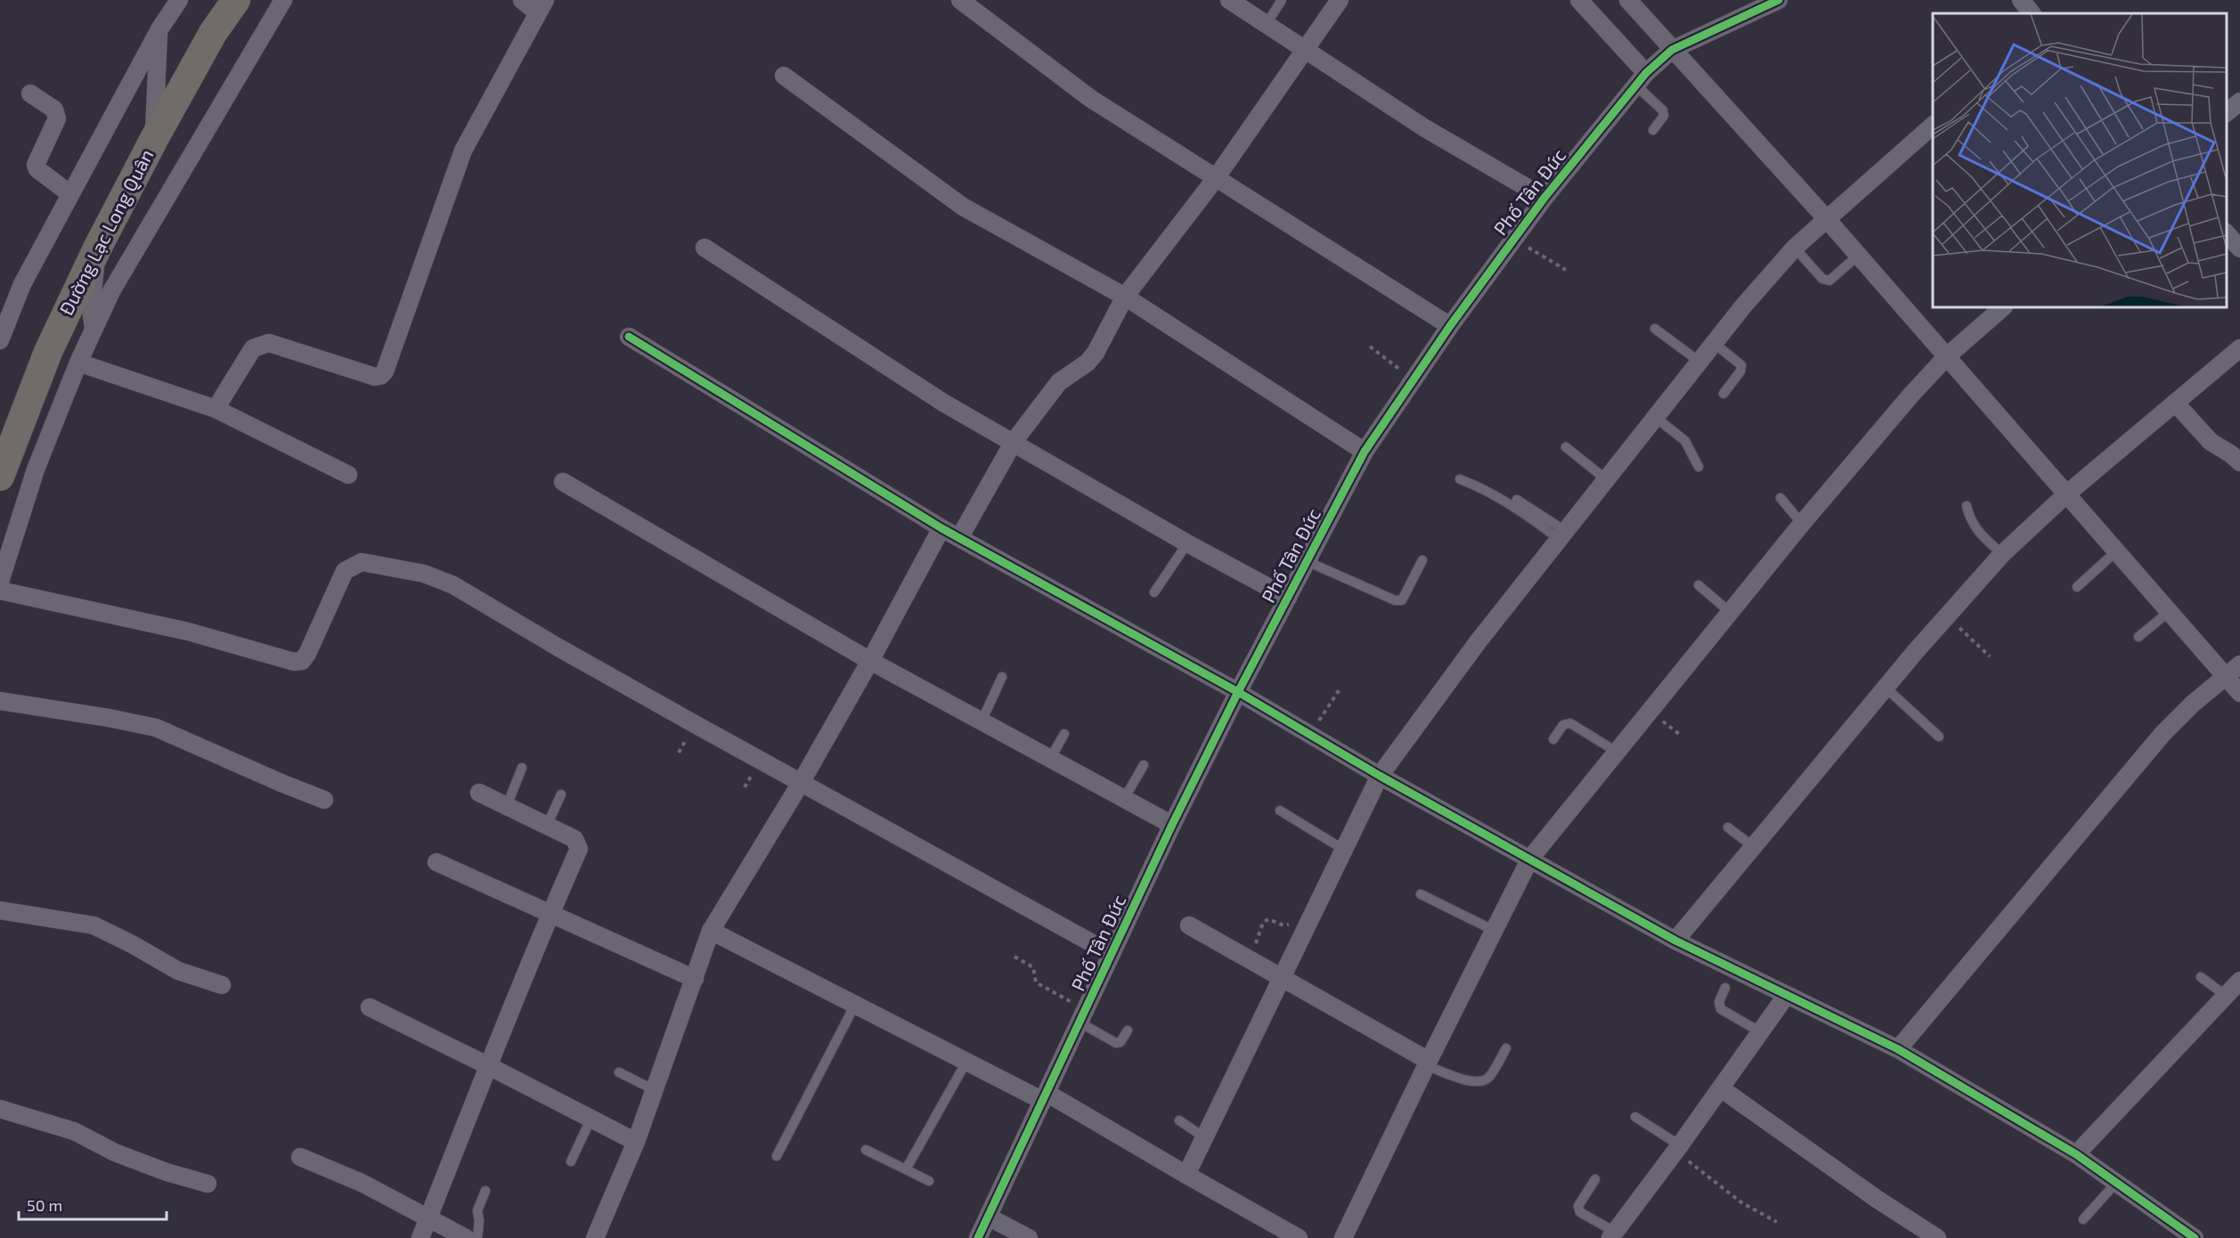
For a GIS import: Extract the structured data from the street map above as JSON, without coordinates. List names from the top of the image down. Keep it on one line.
{"streets":{"main road":["Đường Lạc Long Quân"],"street":["Phố Tân Đức"]},"scale_bar":"50 m"}
